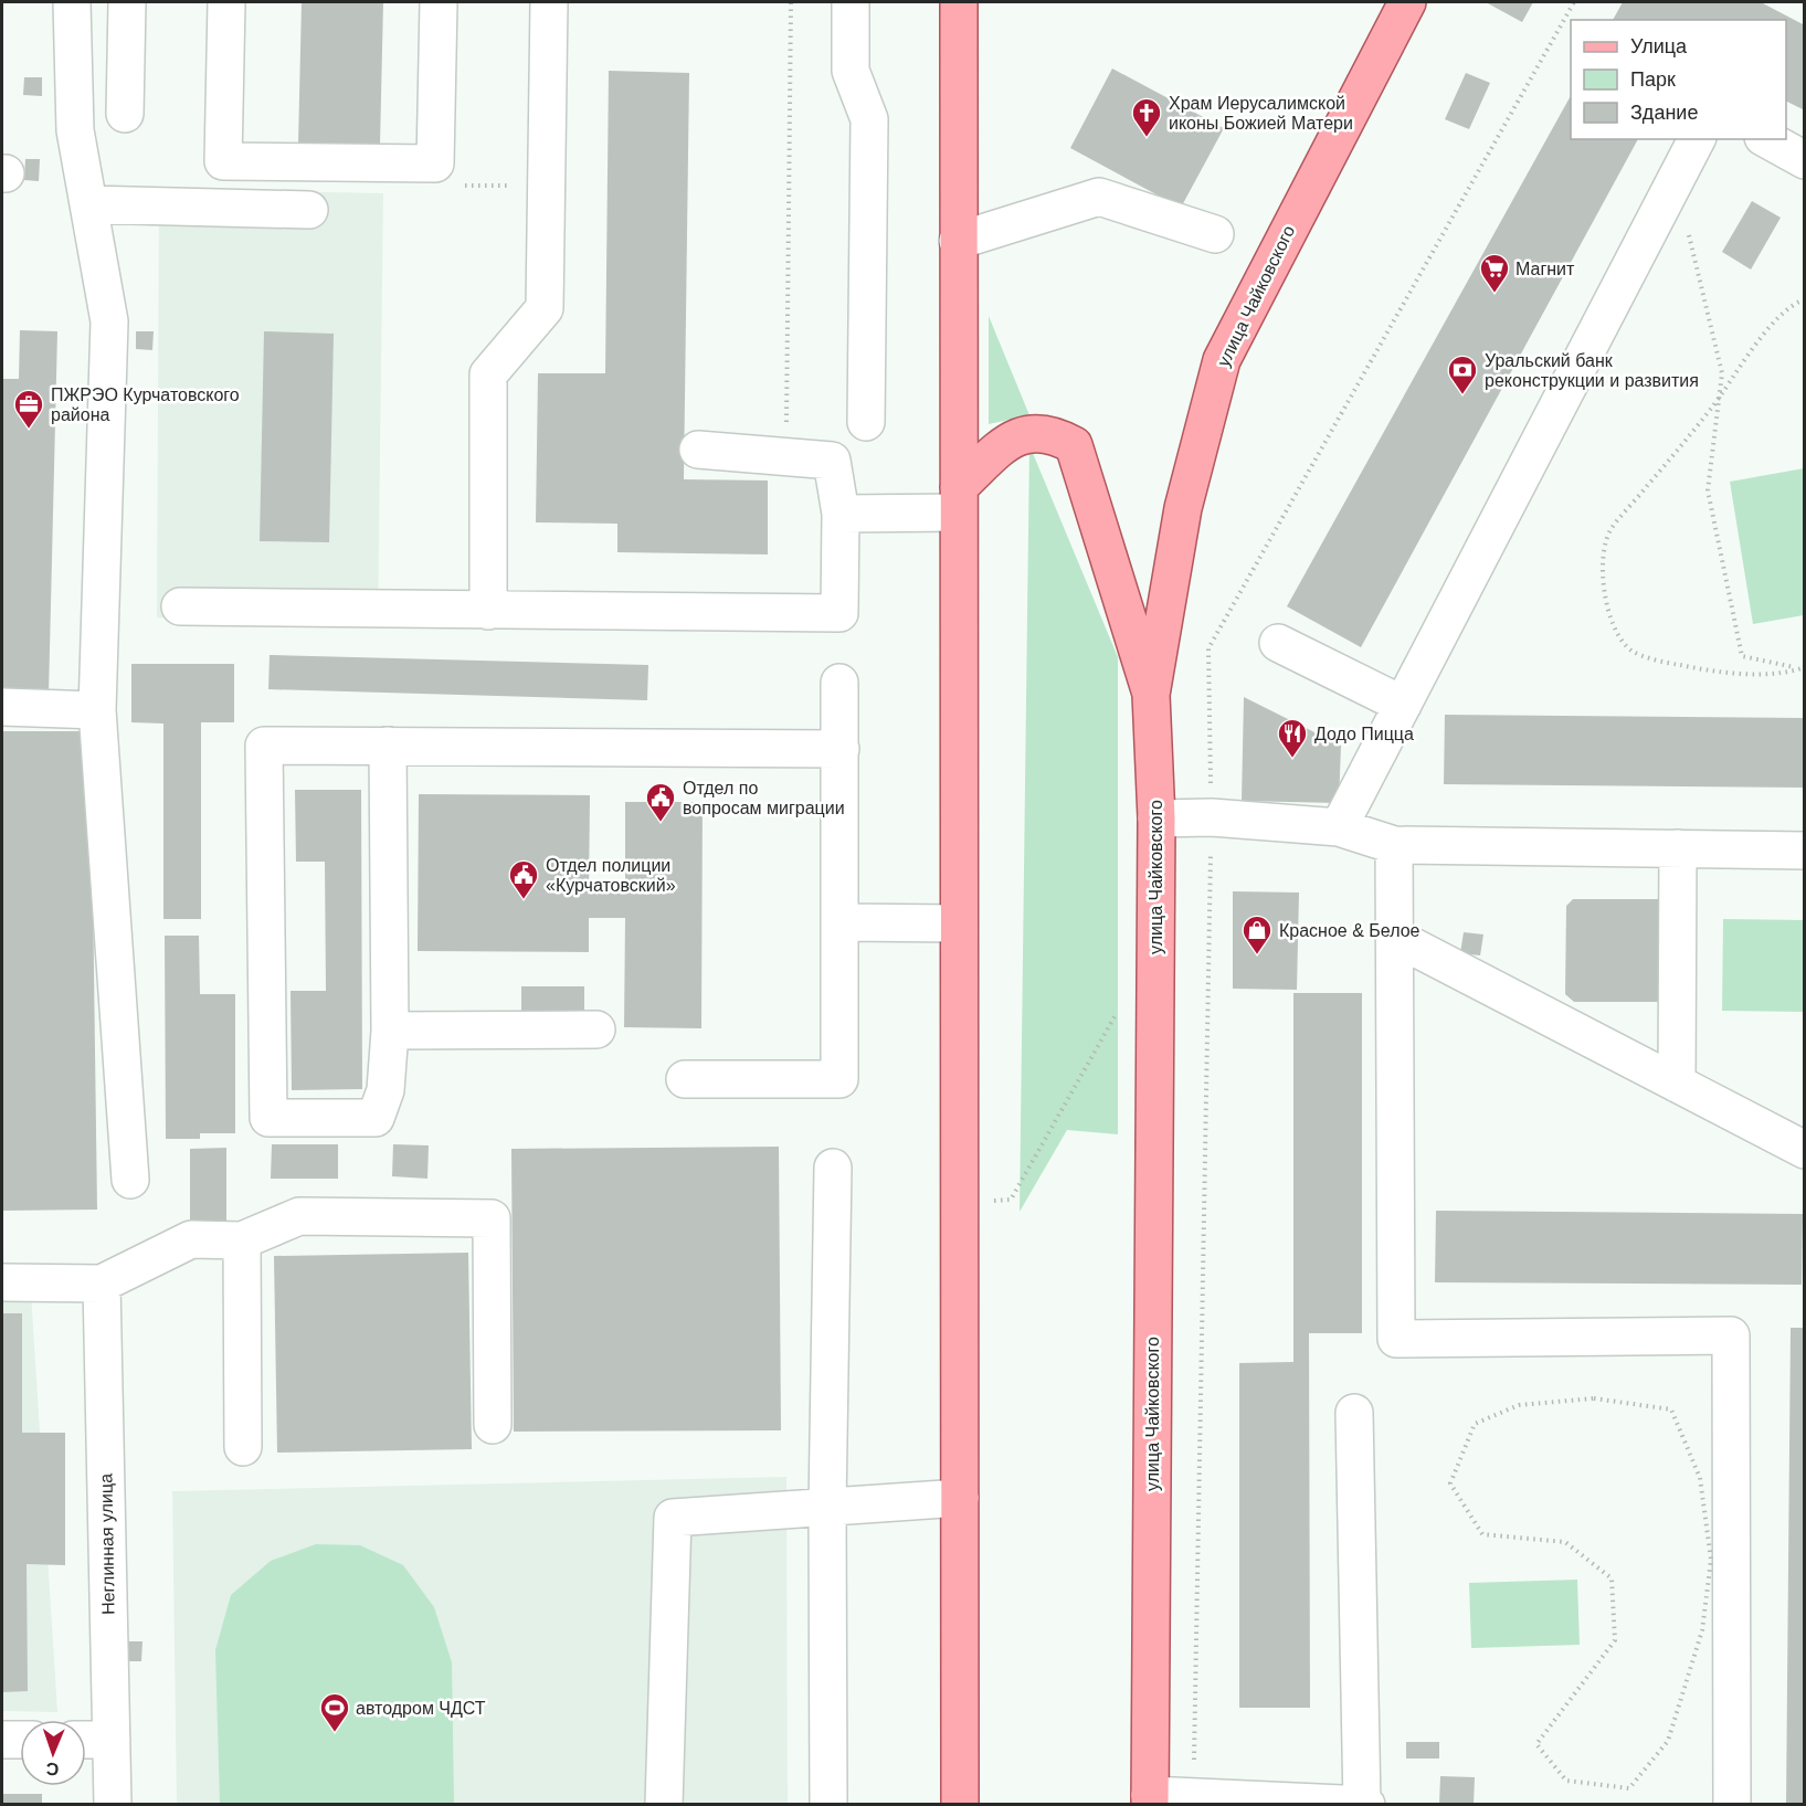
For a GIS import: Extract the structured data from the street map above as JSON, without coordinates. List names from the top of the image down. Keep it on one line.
{"streets":{"main road":["улица Чайковского"],"street":["Неглинная улица"]},"places":{"church":["Храм Иерусалимской иконы Божией Матери"],"supermarket":["Магнит"],"bank":["Уральский банк реконструкции и развития"],"office":["ПЖРЭО Курчатовского района"],"restaurant":["Додо Пицца"],"public building":["Отдел по вопросам миграции","Отдел полиции «Курчатовский»"],"shop":["Красное & Белое"],"sports":["автодром ЧДСТ"]},"legend":["Улица","Парк","Здание"],"north":"bottom"}
